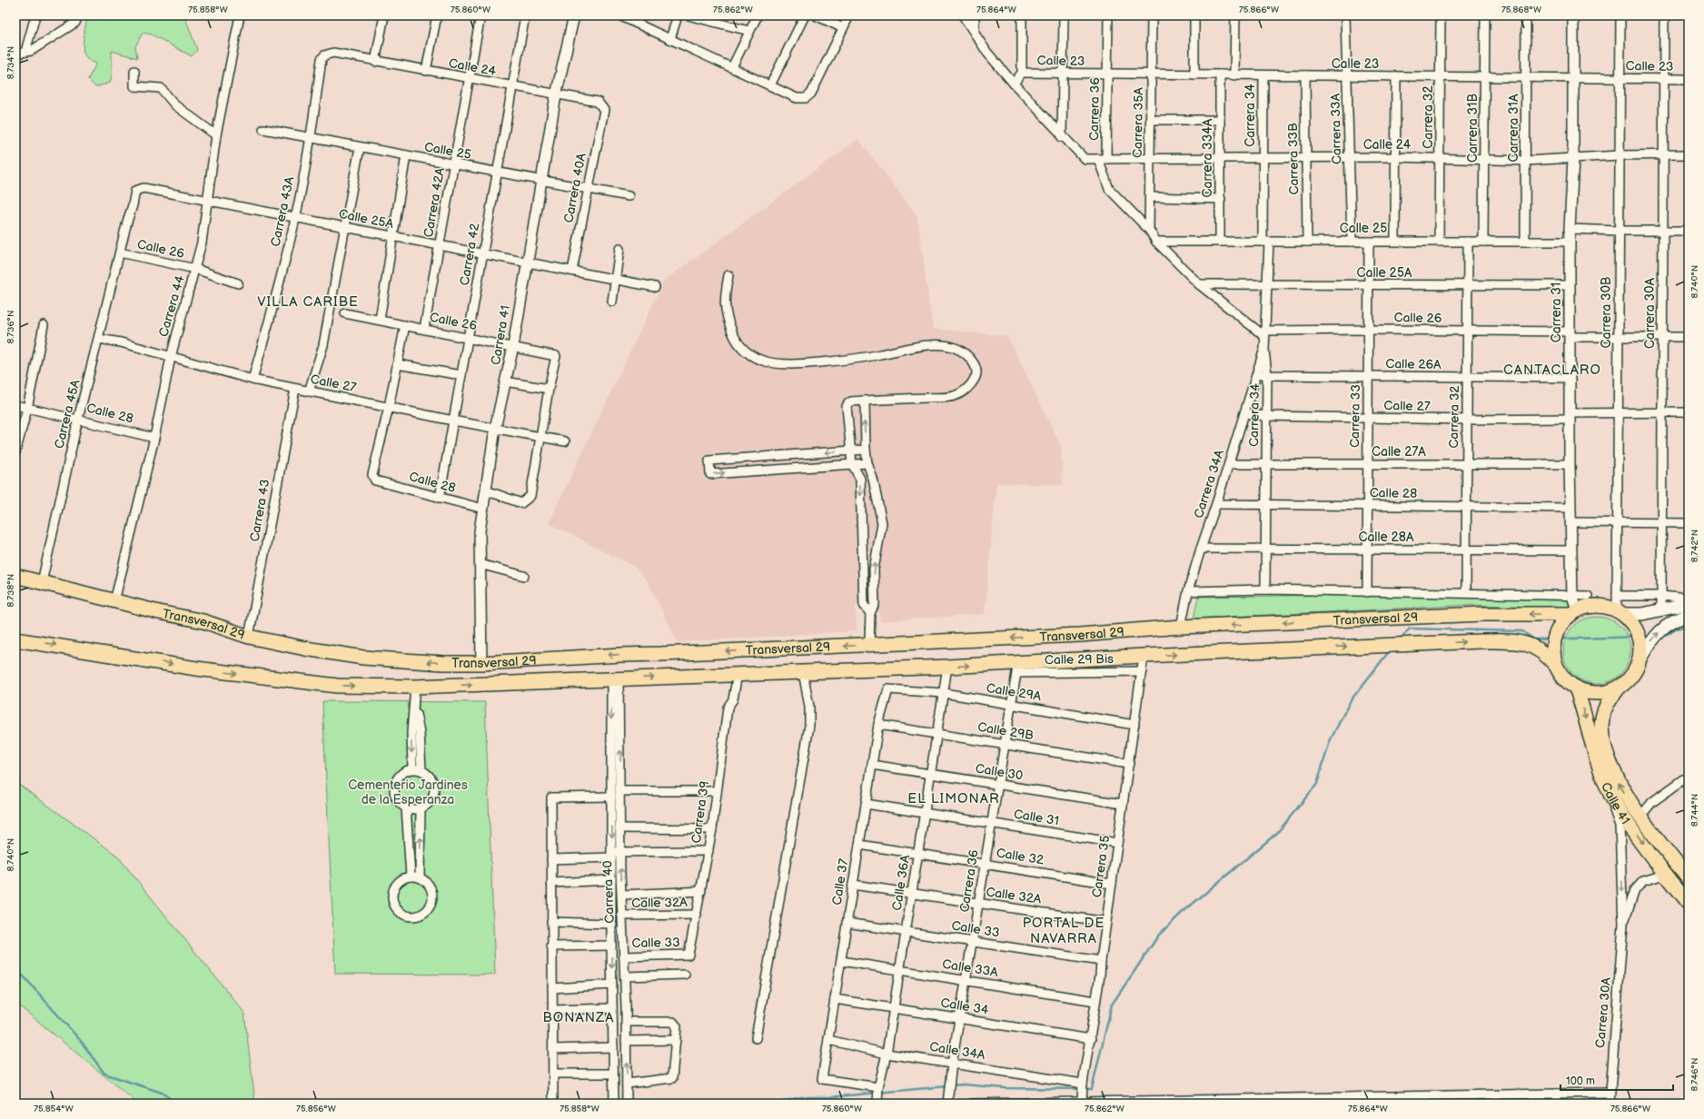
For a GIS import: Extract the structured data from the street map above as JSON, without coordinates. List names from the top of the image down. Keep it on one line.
{"streets":{"highway":["Transversal 29","Calle 41"],"street":["Calle 23","Calle 24","Carrera 36","Carrera 34","Carrera 32","Carrera 35A","Carrera 31B","Carrera 31A","Carrera 33A","Calle 25","Carrera 334A","Carrera 33B","Carrera 40A","Carrera 42A","Carrera 43A","Calle 25A","Calle 26","Carrera 42","Carrera 44","Carrera 31","Carrera 30B","Carrera 30A","Carrera 41","Calle 26A","Calle 27","Calle 28","Carrera 45A","Carrera 33","Calle 27A","Carrera 34A","Carrera 43","Calle 28A","Calle 29 Bis","Calle 29A","Calle 29B","Calle 30","Carrera 39","Calle 31","Calle 32","Carrera 35","Calle 37","Calle 36A","Carrera 40","Calle 32A","Calle 33","Calle 33A","Calle 34","Calle 34A"]},"crossings":[["Calle 23","Carrera 36"],["Calle 23","Carrera 34"],["Calle 23","Carrera 32"],["Calle 23","Carrera 35A"],["Calle 23","Carrera 31B"],["Calle 23","Carrera 31A"],["Calle 23","Carrera 33A"],["Calle 23","Carrera 334A"],["Calle 23","Carrera 33B"],["Calle 23","Carrera 31"],["Calle 23","Carrera 30B"],["Calle 23","Carrera 30A"],["Calle 24","Carrera 36"],["Calle 24","Carrera 34"],["Calle 24","Carrera 32"],["Calle 24","Carrera 35A"],["Calle 24","Carrera 31B"],["Calle 24","Carrera 31A"],["Calle 24","Carrera 33A"],["Calle 24","Carrera 334A"],["Calle 24","Carrera 33B"],["Calle 24","Carrera 40A"],["Calle 24","Carrera 42A"],["Calle 24","Carrera 43A"],["Calle 24","Carrera 42"],["Calle 24","Carrera 31"],["Calle 24","Carrera 30B"],["Calle 24","Carrera 30A"],["Calle 24","Carrera 41"],["Carrera 36","Transversal 29"],["Carrera 36","Calle 29 Bis"],["Carrera 36","Calle 29A"],["Carrera 36","Calle 29B"],["Carrera 36","Calle 30"],["Carrera 36","Calle 31"],["Carrera 36","Calle 32"],["Carrera 36","Calle 32A"],["Carrera 36","Calle 33"],["Carrera 36","Calle 33A"],["Carrera 36","Calle 34"],["Carrera 36","Calle 34A"],["Carrera 34","Calle 25"],["Carrera 34","Calle 25A"],["Carrera 34","Calle 26"],["Carrera 34","Calle 26A"],["Carrera 34","Calle 27"],["Carrera 34","Calle 28"],["Carrera 34","Calle 27A"],["Carrera 34","Carrera 34A"],["Carrera 34","Calle 28A"],["Carrera 32","Calle 25"],["Carrera 32","Calle 25A"],["Carrera 32","Calle 26"],["Carrera 32","Calle 26A"],["Carrera 32","Calle 27"],["Carrera 32","Calle 28"],["Carrera 32","Calle 27A"],["Carrera 32","Calle 28A"],["Carrera 31B","Calle 25"],["Carrera 31A","Calle 25"],["Carrera 33A","Calle 25"],["Calle 25","Carrera 334A"],["Calle 25","Carrera 33B"],["Calle 25","Carrera 40A"],["Calle 25","Carrera 42A"],["Calle 25","Carrera 43A"],["Calle 25","Carrera 42"],["Calle 25","Carrera 31"],["Calle 25","Carrera 41"],["Calle 25","Carrera 33"],["Carrera 40A","Calle 25A"],["Carrera 42A","Calle 25A"],["Carrera 42A","Calle 26"],["Carrera 43A","Calle 25A"],["Carrera 43A","Calle 27"],["Calle 25A","Calle 26"],["Calle 25A","Carrera 42"],["Calle 25A","Carrera 44"],["Calle 25A","Carrera 31"],["Calle 25A","Carrera 41"],["Calle 25A","Carrera 45A"],["Calle 25A","Carrera 33"],["Calle 26","Carrera 42"],["Calle 26","Carrera 44"],["Calle 26","Carrera 31"],["Calle 26","Carrera 30B"],["Calle 26","Carrera 30A"],["Calle 26","Carrera 41"],["Calle 26","Carrera 45A"],["Calle 26","Carrera 33"],["Carrera 42","Calle 27"],["Carrera 42","Calle 28"],["Carrera 44","Calle 27"],["Carrera 44","Calle 28"],["Carrera 44","Transversal 29"],["Carrera 31","Carrera 30B"],["Carrera 31","Calle 26A"],["Carrera 31","Calle 27"],["Carrera 31","Calle 28"],["Carrera 31","Calle 27A"],["Carrera 31","Calle 28A"],["Carrera 31","Transversal 29"],["Carrera 31","Calle 41"],["Carrera 30B","Calle 27"],["Carrera 30B","Transversal 29"],["Carrera 30B","Calle 41"],["Carrera 30A","Calle 27"],["Carrera 41","Calle 27"],["Carrera 41","Calle 28"],["Carrera 41","Transversal 29"],["Calle 26A","Carrera 33"],["Calle 26A","Carrera 34A"],["Calle 27","Calle 28"],["Calle 27","Carrera 45A"],["Calle 27","Carrera 33"],["Calle 27","Carrera 34A"],["Calle 27","Carrera 43"],["Calle 28","Carrera 45A"],["Calle 28","Carrera 33"],["Calle 28","Carrera 34A"],["Carrera 45A","Transversal 29"],["Carrera 33","Calle 27A"],["Carrera 33","Calle 28A"],["Calle 27A","Carrera 34A"],["Carrera 34A","Calle 28A"],["Carrera 34A","Transversal 29"],["Carrera 43","Transversal 29"],["Transversal 29","Calle 29 Bis"],["Transversal 29","Calle 41"],["Transversal 29","Carrera 39"],["Transversal 29","Carrera 35"],["Transversal 29","Calle 36A"],["Transversal 29","Carrera 40"],["Calle 29 Bis","Carrera 35"],["Calle 29A","Carrera 35"],["Calle 29A","Calle 37"],["Calle 29A","Calle 36A"],["Calle 29B","Carrera 35"],["Calle 29B","Calle 37"],["Calle 29B","Calle 36A"],["Calle 30","Carrera 35"],["Calle 30","Calle 37"],["Calle 30","Calle 36A"],["Carrera 39","Calle 32A"],["Carrera 39","Calle 33"],["Calle 31","Carrera 35"],["Calle 31","Calle 37"],["Calle 31","Calle 36A"],["Calle 32","Carrera 35"],["Calle 32","Calle 37"],["Calle 32","Calle 36A"],["Carrera 35","Calle 32A"],["Carrera 35","Calle 33"],["Carrera 35","Calle 33A"],["Carrera 35","Calle 34"],["Carrera 35","Calle 34A"],["Calle 37","Calle 36A"],["Calle 37","Calle 32A"],["Calle 37","Calle 33"],["Calle 37","Calle 33A"],["Calle 37","Calle 34"],["Calle 37","Calle 34A"],["Calle 36A","Calle 32A"],["Calle 36A","Calle 33"],["Calle 36A","Calle 33A"],["Calle 36A","Calle 34"],["Calle 36A","Calle 34A"],["Carrera 40","Calle 32A"],["Carrera 40","Calle 33"]],"districts":["VILLA CARIBE","CANTACLARO","EL LIMONAR","PORTAL DE NAVARRA","BONANZA"],"parks":["Cementerio Jardines de la Esperanza"],"scale_bar":"100 m","coordinates":["75.858°W","75.860°W","75.862°W","75.864°W","75.866°W","75.868°W","8.734°N","8.740°N","8.736°N","8.742°N","8.738°N","8.744°N","8.746°N","75.854°W","75.856°W"]}
